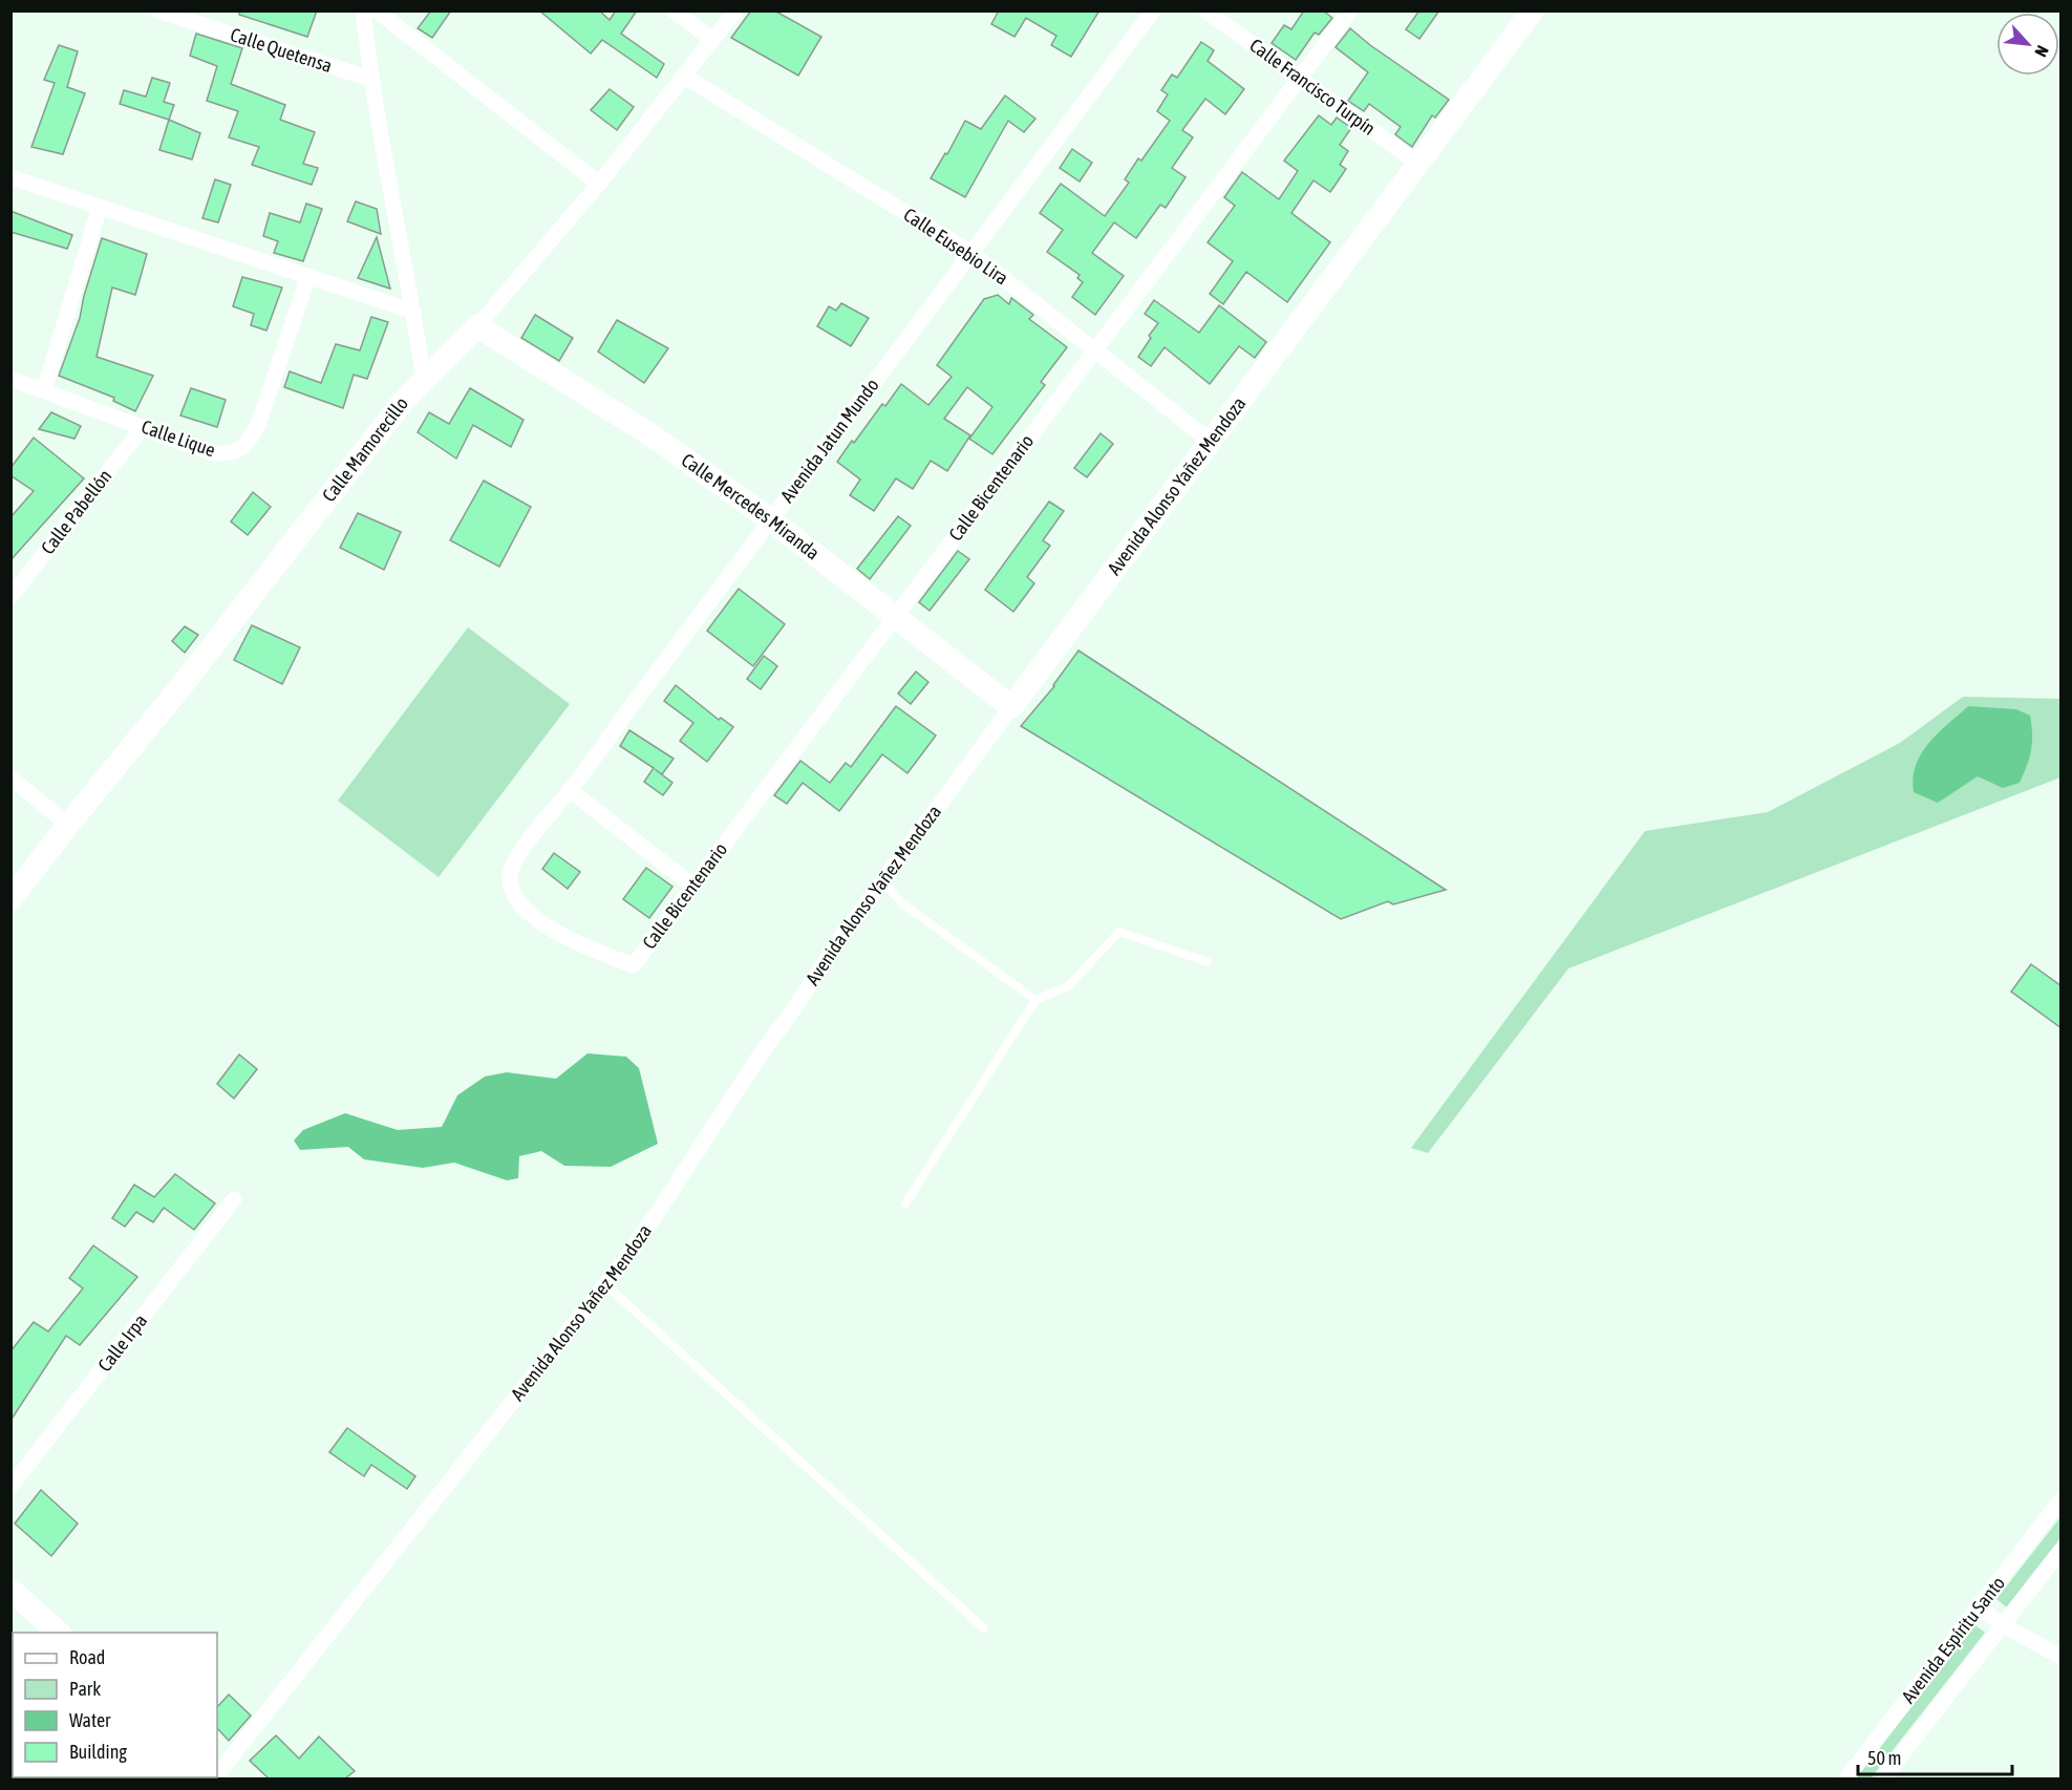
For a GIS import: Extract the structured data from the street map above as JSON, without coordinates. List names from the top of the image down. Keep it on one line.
{"streets":{"street":["Calle Quetensa","Calle Francisco Turpín","Calle Eusebio Lira","Calle Lique","Avenida Jatun Mundo","Calle Mamorecillo","Avenida Alonso Yañez Mendoza","Calle Bicentenario","Calle Mercedes Miranda","Calle Pabellón","Calle Irpa","Avenida Espíritu Santo"]},"crossings":[["Calle Francisco Turpín","Avenida Alonso Yañez Mendoza"],["Calle Francisco Turpín","Calle Bicentenario"],["Calle Eusebio Lira","Avenida Jatun Mundo"],["Calle Eusebio Lira","Calle Mamorecillo"],["Calle Eusebio Lira","Avenida Alonso Yañez Mendoza"],["Calle Eusebio Lira","Calle Bicentenario"],["Calle Lique","Calle Pabellón"],["Avenida Jatun Mundo","Calle Bicentenario"],["Avenida Jatun Mundo","Calle Mercedes Miranda"],["Calle Mamorecillo","Calle Mercedes Miranda"],["Avenida Alonso Yañez Mendoza","Calle Mercedes Miranda"],["Calle Bicentenario","Calle Mercedes Miranda"]],"legend":["Road","Park","Water","Building"],"scale_bar":"50 m","north":"bottom right"}
